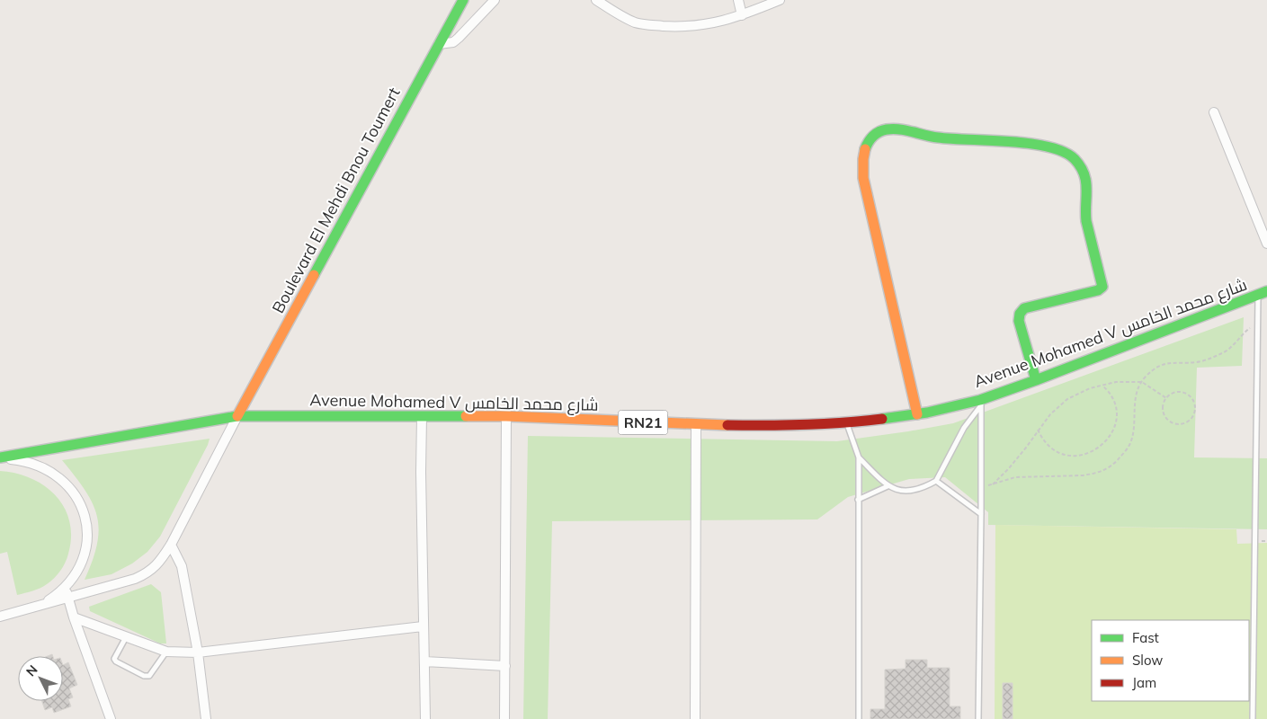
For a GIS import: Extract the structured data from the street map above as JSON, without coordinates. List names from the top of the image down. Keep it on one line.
{"streets":{"main road":["Boulevard El Mehdi Bnou Toumert","Avenue Mohamed V شارع محمد الخامس","RN21"]},"crossings":[["Boulevard El Mehdi Bnou Toumert","Avenue Mohamed V شارع محمد الخامس"]],"legend":["Fast","Slow","Jam"],"north":"top left"}
